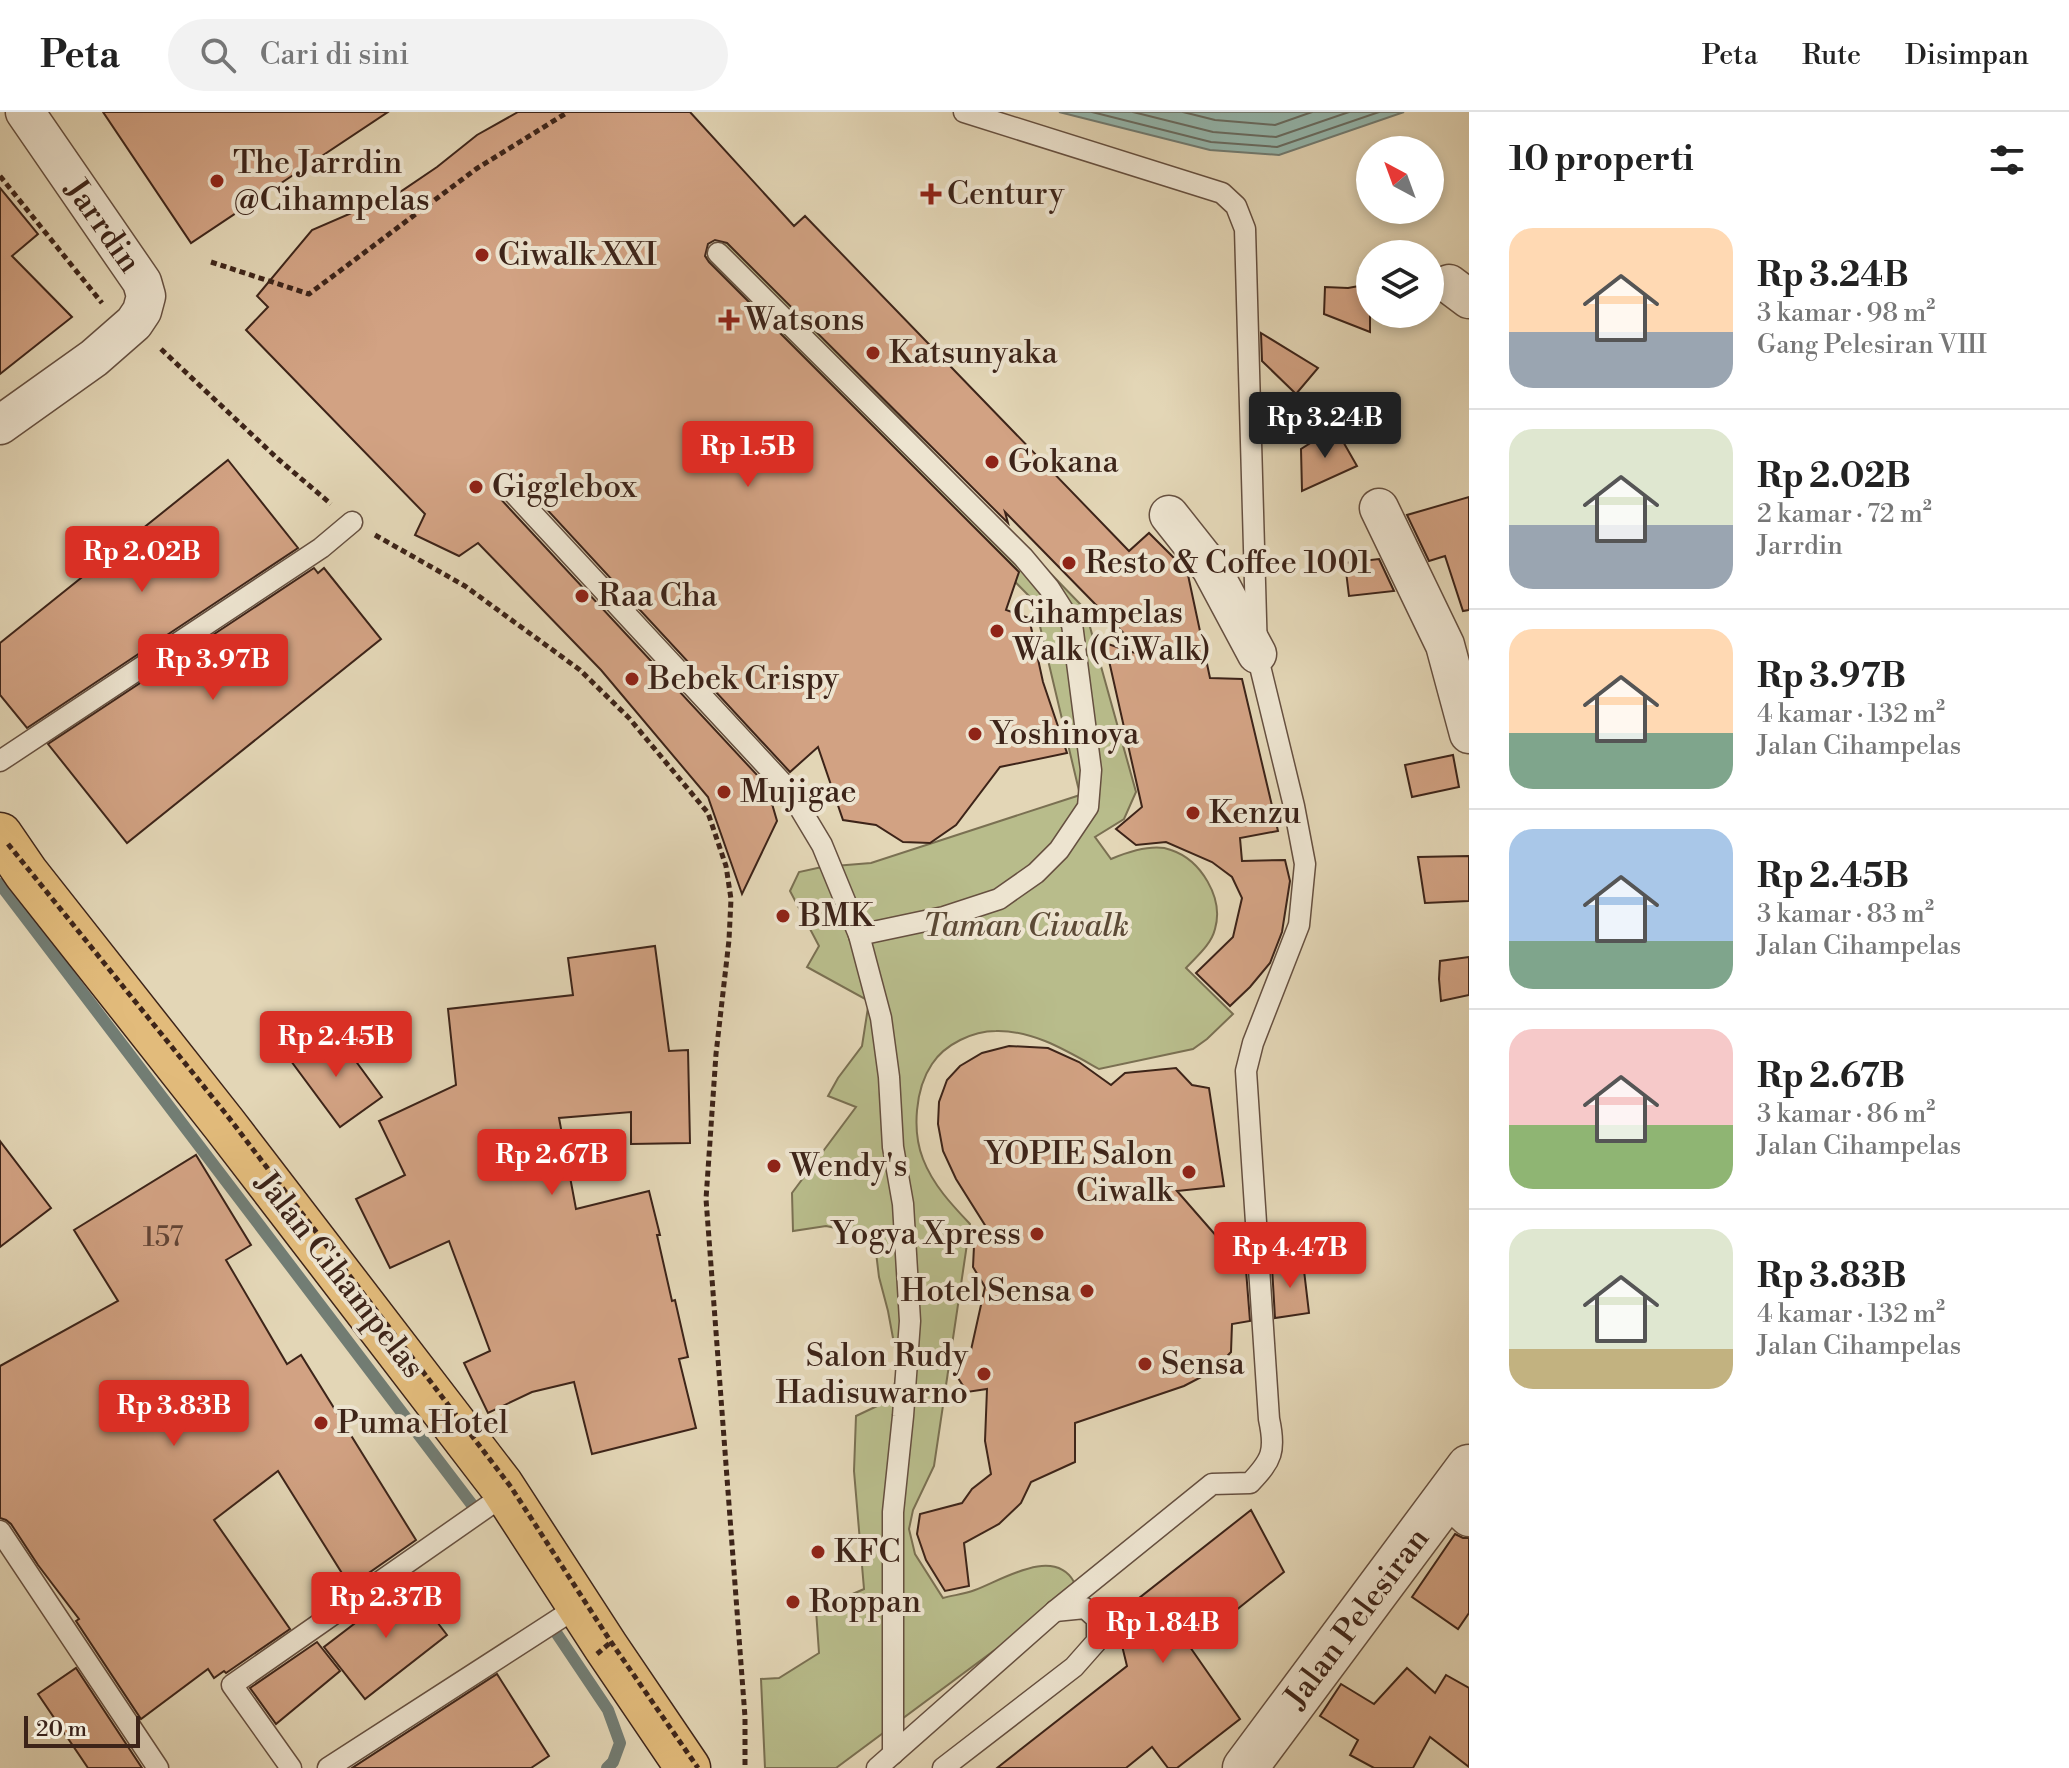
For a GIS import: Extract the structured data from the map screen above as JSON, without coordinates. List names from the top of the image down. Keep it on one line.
{"streets":{"main road":["Jalan Cihampelas"],"street":["Jarrdin","Jalan Pelesiran"]},"parks":["Taman Ciwalk"],"places":{"other":["The Jarrdin @Cihampelas","Ciwalk XXI","Katsunyaka","Gokana","Gigglebox","Resto & Coffee 1001","Raa Cha","Cihampelas Walk (CiWalk)","Bebek Crispy","Yoshinoya","Mujigae","Kenzu","BMK","Wendy's","YOPIE Salon Ciwalk","Yogya Xpress","Hotel Sensa","Sensa","Salon Rudy Hadisuwarno","Puma Hotel","KFC","Roppan"],"health":["Century","Watsons"]},"house_numbers":["157"],"scale_bar":"20 m","north":"top left","page":{"header":"Peta","search":"Cari di sini","nav":["Peta","Rute","Disimpan"],"heading":"10 properti","list":[{"name":"Rp 3.24B","note":"3 kamar · 98 m² · Gang Pelesiran VIII"},{"name":"Rp 2.02B","note":"2 kamar · 72 m² · Jarrdin"},{"name":"Rp 3.97B","note":"4 kamar · 132 m² · Jalan Cihampelas"},{"name":"Rp 2.45B","note":"3 kamar · 83 m² · Jalan Cihampelas"},{"name":"Rp 2.67B","note":"3 kamar · 86 m² · Jalan Cihampelas"},{"name":"Rp 3.83B","note":"4 kamar · 132 m² · Jalan Cihampelas"}],"price":["Rp 3.24B","Rp 1.5B","Rp 2.02B","Rp 3.97B","Rp 2.45B","Rp 2.67B","Rp 4.47B","Rp 3.83B","Rp 2.37B","Rp 1.84B"],"scale":"20 m"}}
